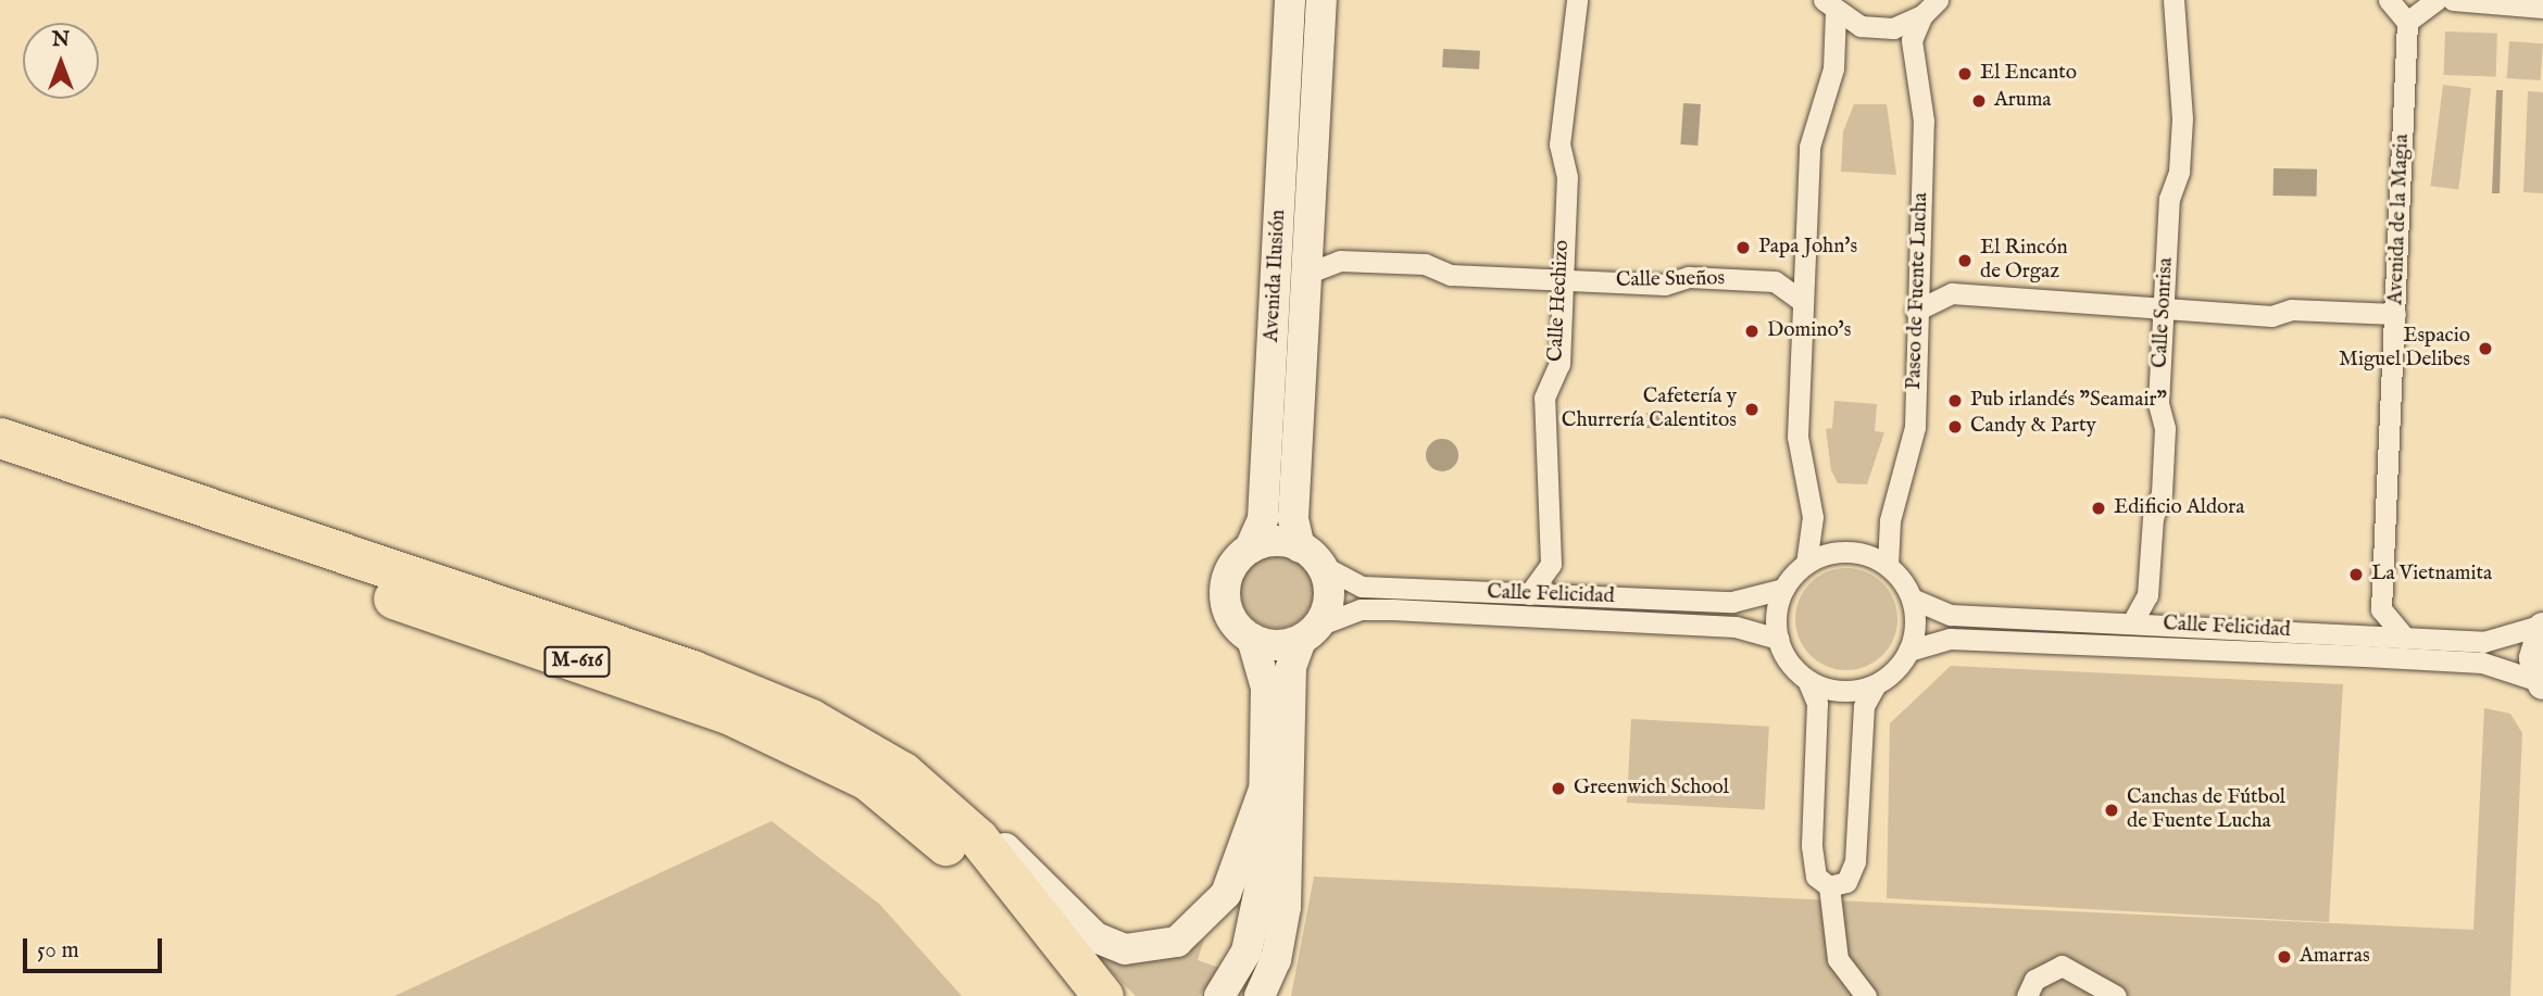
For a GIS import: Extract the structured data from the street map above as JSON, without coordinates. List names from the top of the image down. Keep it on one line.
{"streets":{"highway":["M-616"],"main road":["Avenida Ilusión"],"street":["Avenida de la Magia","Calle Sueños","Paseo de Fuente Lucha","Calle Hechizo","Calle Sonrisa","Calle Felicidad"]},"crossings":[["Avenida Ilusión","Calle Sueños"],["Avenida Ilusión","Calle Felicidad"],["Calle Sueños","Calle Hechizo"],["Paseo de Fuente Lucha","Calle Felicidad"],["Calle Hechizo","Calle Felicidad"],["Calle Sonrisa","Calle Felicidad"]],"places":["El Encanto","Aruma","Papa John's","El Rincón de Orgaz","Domino's","Espacio Miguel Delibes","Pub irlandés \"Seamair\"","Cafetería y Churrería Calentitos","Candy & Party","Edificio Aldora","La Vietnamita","Greenwich School","Canchas de Fútbol de Fuente Lucha","Amarras"],"scale_bar":"50 m","north":"top"}
